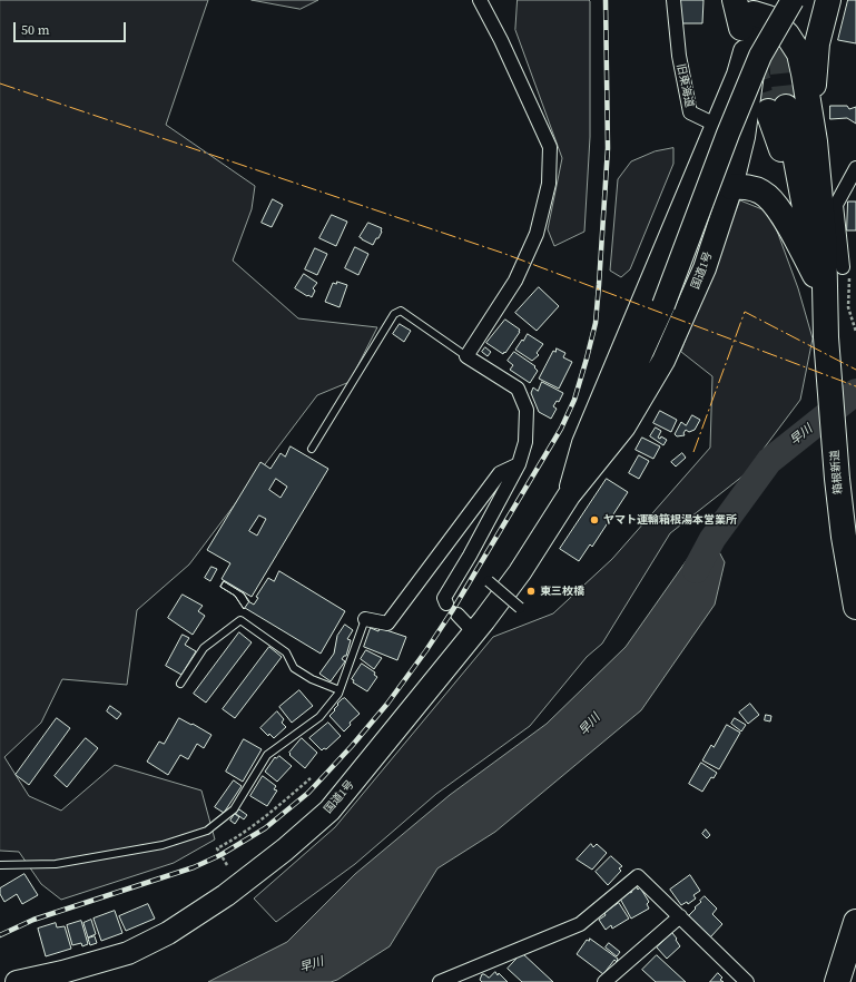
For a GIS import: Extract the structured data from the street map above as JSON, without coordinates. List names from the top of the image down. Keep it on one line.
{"streets":{"highway":["国道1号","箱根新道"],"street":["旧東海道"]},"crossings":[["旧東海道","国道1号"]],"water":["早川"],"places":["ヤマト運輸箱根湯本営業所","東三枚橋"],"scale_bar":"50 m"}
